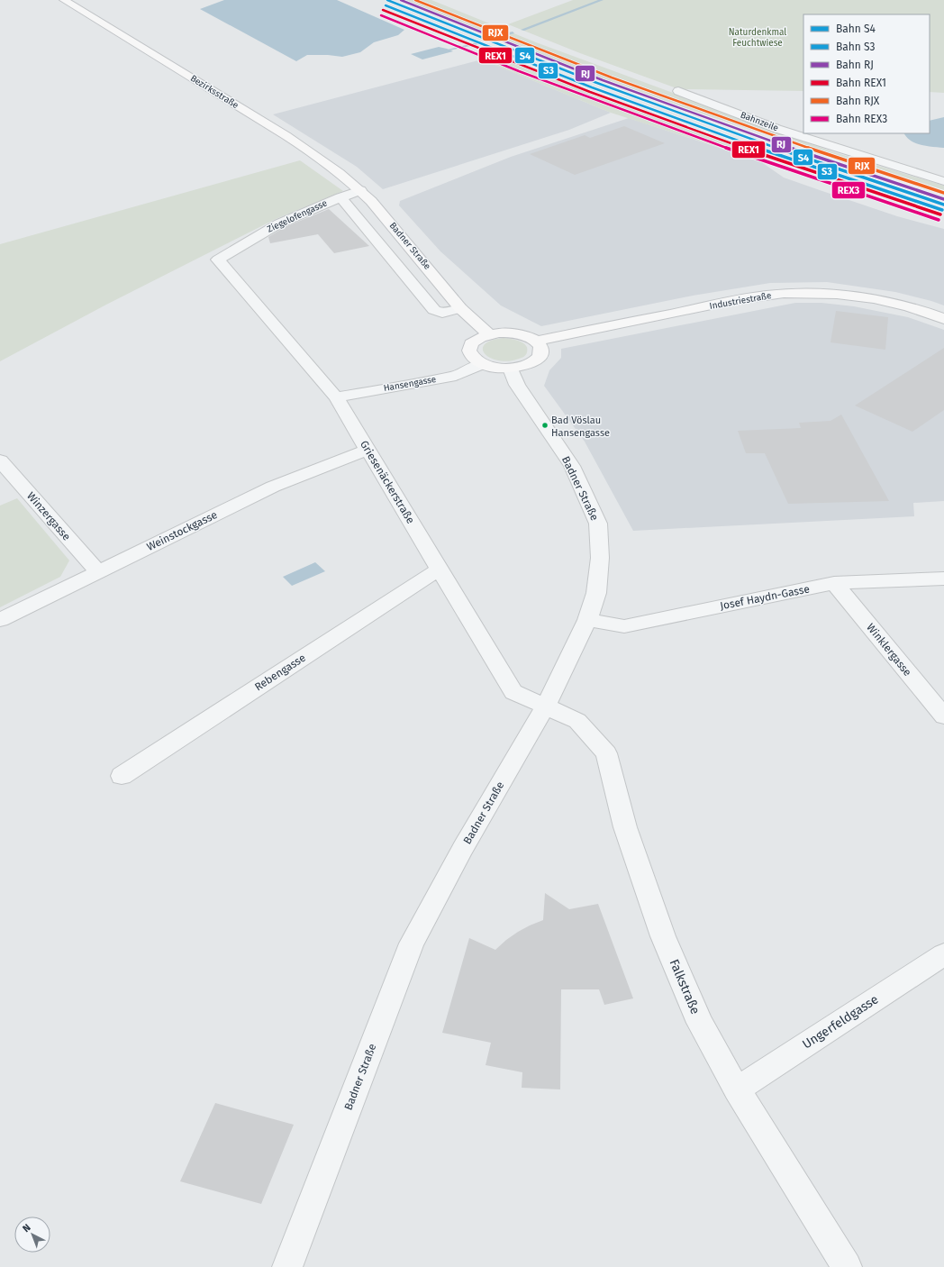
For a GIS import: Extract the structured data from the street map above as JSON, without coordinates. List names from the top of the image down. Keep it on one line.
{"streets":{"main road":["Bezirksstraße","Badner Straße","Industriestraße"],"street":["Bahnzeile","Ziegelofengasse","Hansengasse","Griesenäckerstraße","Winzergasse","Weinstockgasse","Josef Haydn-Gasse","Winklergasse","Rebengasse","Falkstraße","Ungerfeldgasse"]},"crossings":[["Bezirksstraße","Ziegelofengasse"],["Bezirksstraße","Badner Straße"],["Ziegelofengasse","Badner Straße"],["Ziegelofengasse","Griesenäckerstraße"],["Badner Straße","Griesenäckerstraße"],["Badner Straße","Josef Haydn-Gasse"],["Badner Straße","Falkstraße"],["Hansengasse","Griesenäckerstraße"],["Griesenäckerstraße","Weinstockgasse"],["Griesenäckerstraße","Rebengasse"],["Griesenäckerstraße","Falkstraße"],["Winzergasse","Weinstockgasse"],["Josef Haydn-Gasse","Winklergasse"],["Falkstraße","Ungerfeldgasse"]],"parks":["Naturdenkmal Feuchtwiese"],"places":["Bad Vöslau Hansengasse"],"lines":["rail line S4","rail line RJ","rail line RJX","rail line S3","rail line REX1","rail line REX3"],"legend":["Bahn S4","Bahn S3","Bahn RJ","Bahn REX1","Bahn RJX","Bahn REX3"],"north":"top left"}
